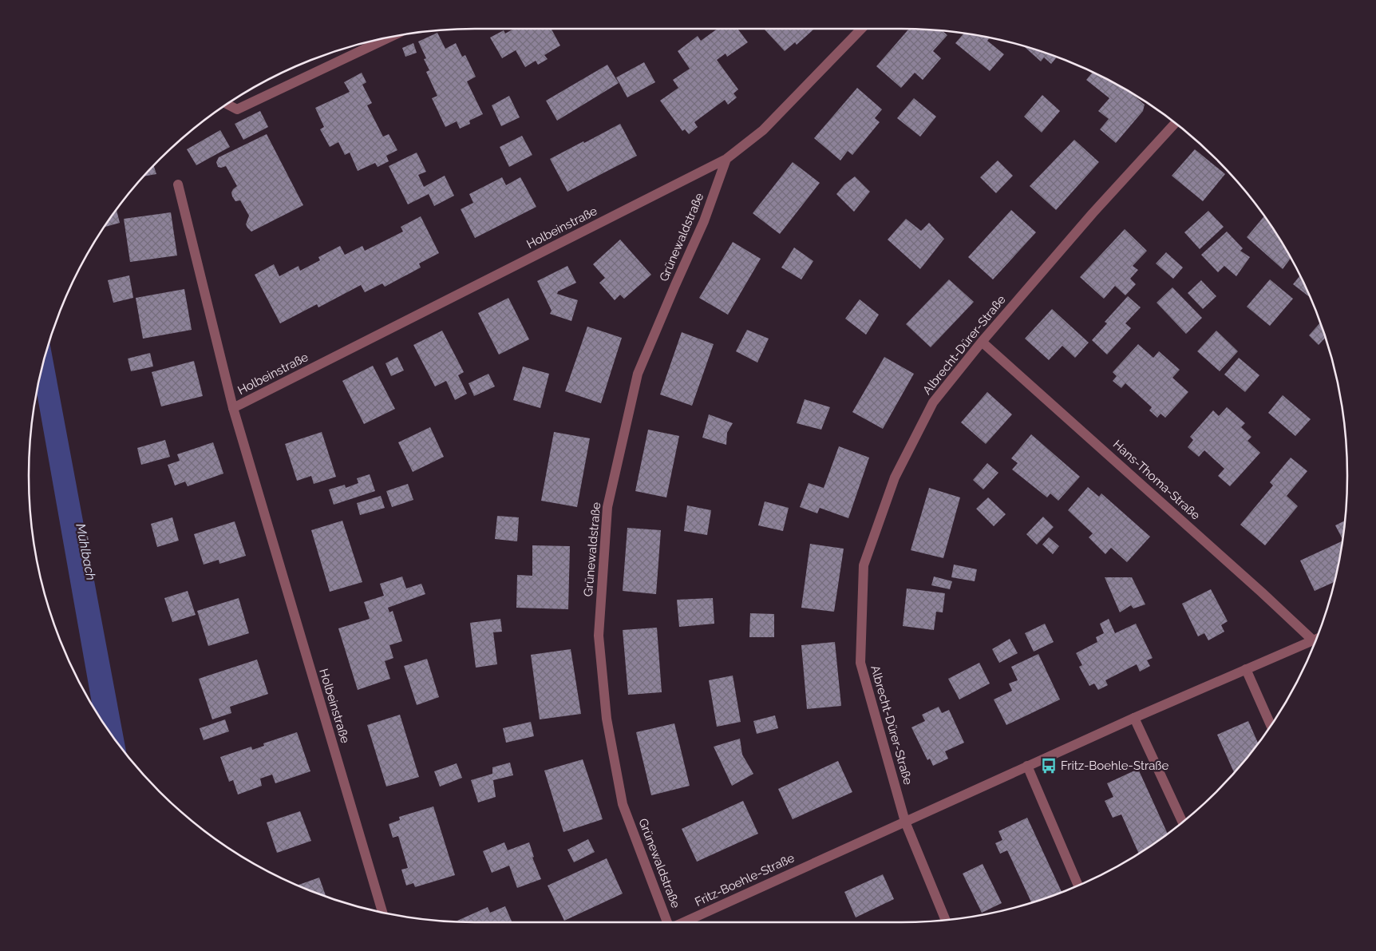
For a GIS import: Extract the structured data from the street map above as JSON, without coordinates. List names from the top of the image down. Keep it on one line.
{"streets":{"street":["Holbeinstraße","Grünewaldstraße","Albrecht-Dürer-Straße","Hans-Thoma-Straße","Fritz-Boehle-Straße"]},"crossings":[["Holbeinstraße","Grünewaldstraße"],["Albrecht-Dürer-Straße","Hans-Thoma-Straße"],["Albrecht-Dürer-Straße","Fritz-Boehle-Straße"],["Hans-Thoma-Straße","Fritz-Boehle-Straße"]],"water":["Mühlbach"],"places":{"bus stop":["Fritz-Boehle-Straße"]}}
